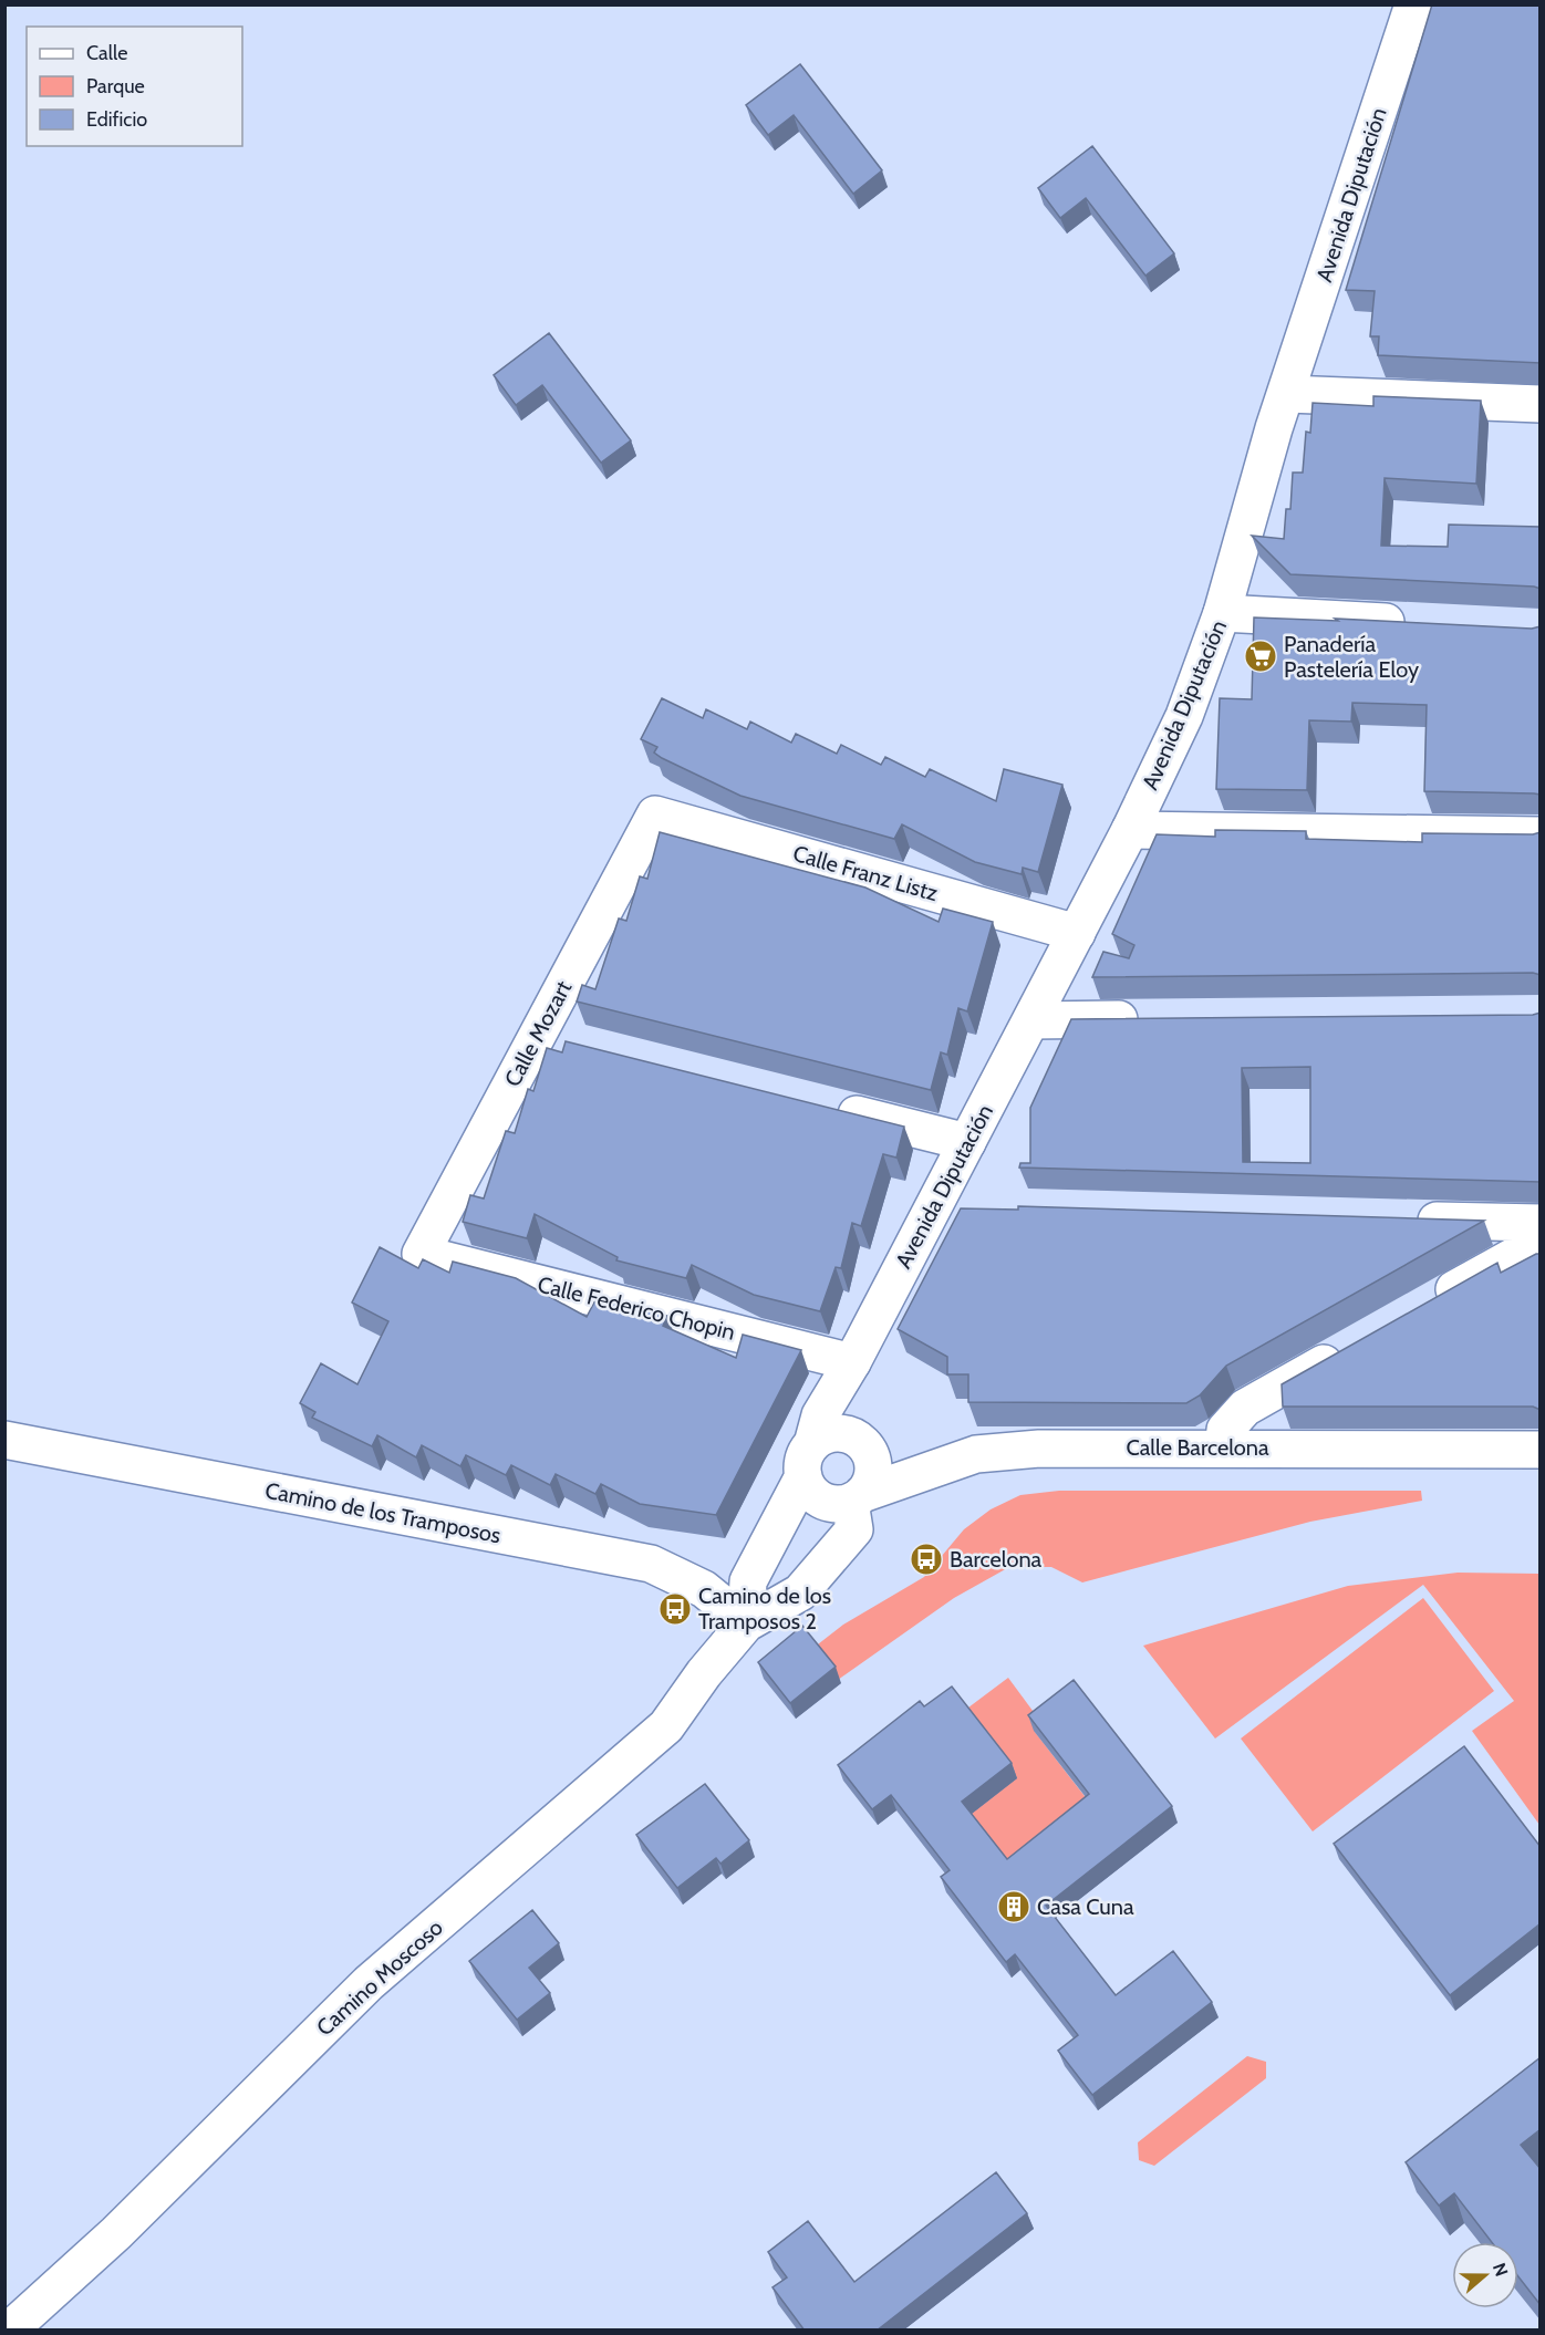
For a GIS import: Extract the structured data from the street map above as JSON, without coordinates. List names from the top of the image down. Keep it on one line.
{"streets":{"street":["Avenida Diputación","Calle Franz Listz","Calle Mozart","Calle Federico Chopin","Calle Barcelona","Camino de los Tramposos","Camino Moscoso"]},"crossings":[["Avenida Diputación","Calle Franz Listz"],["Avenida Diputación","Calle Federico Chopin"],["Avenida Diputación","Calle Barcelona"],["Avenida Diputación","Camino Moscoso"],["Calle Franz Listz","Calle Mozart"],["Calle Mozart","Calle Federico Chopin"],["Calle Barcelona","Camino Moscoso"],["Camino de los Tramposos","Camino Moscoso"]],"places":{"supermarket":["Panadería Pastelería Eloy"],"bus stop":["Barcelona","Camino de los Tramposos 2"],"building":["Casa Cuna"]},"legend":["Calle","Parque","Edificio"],"north":"right"}
